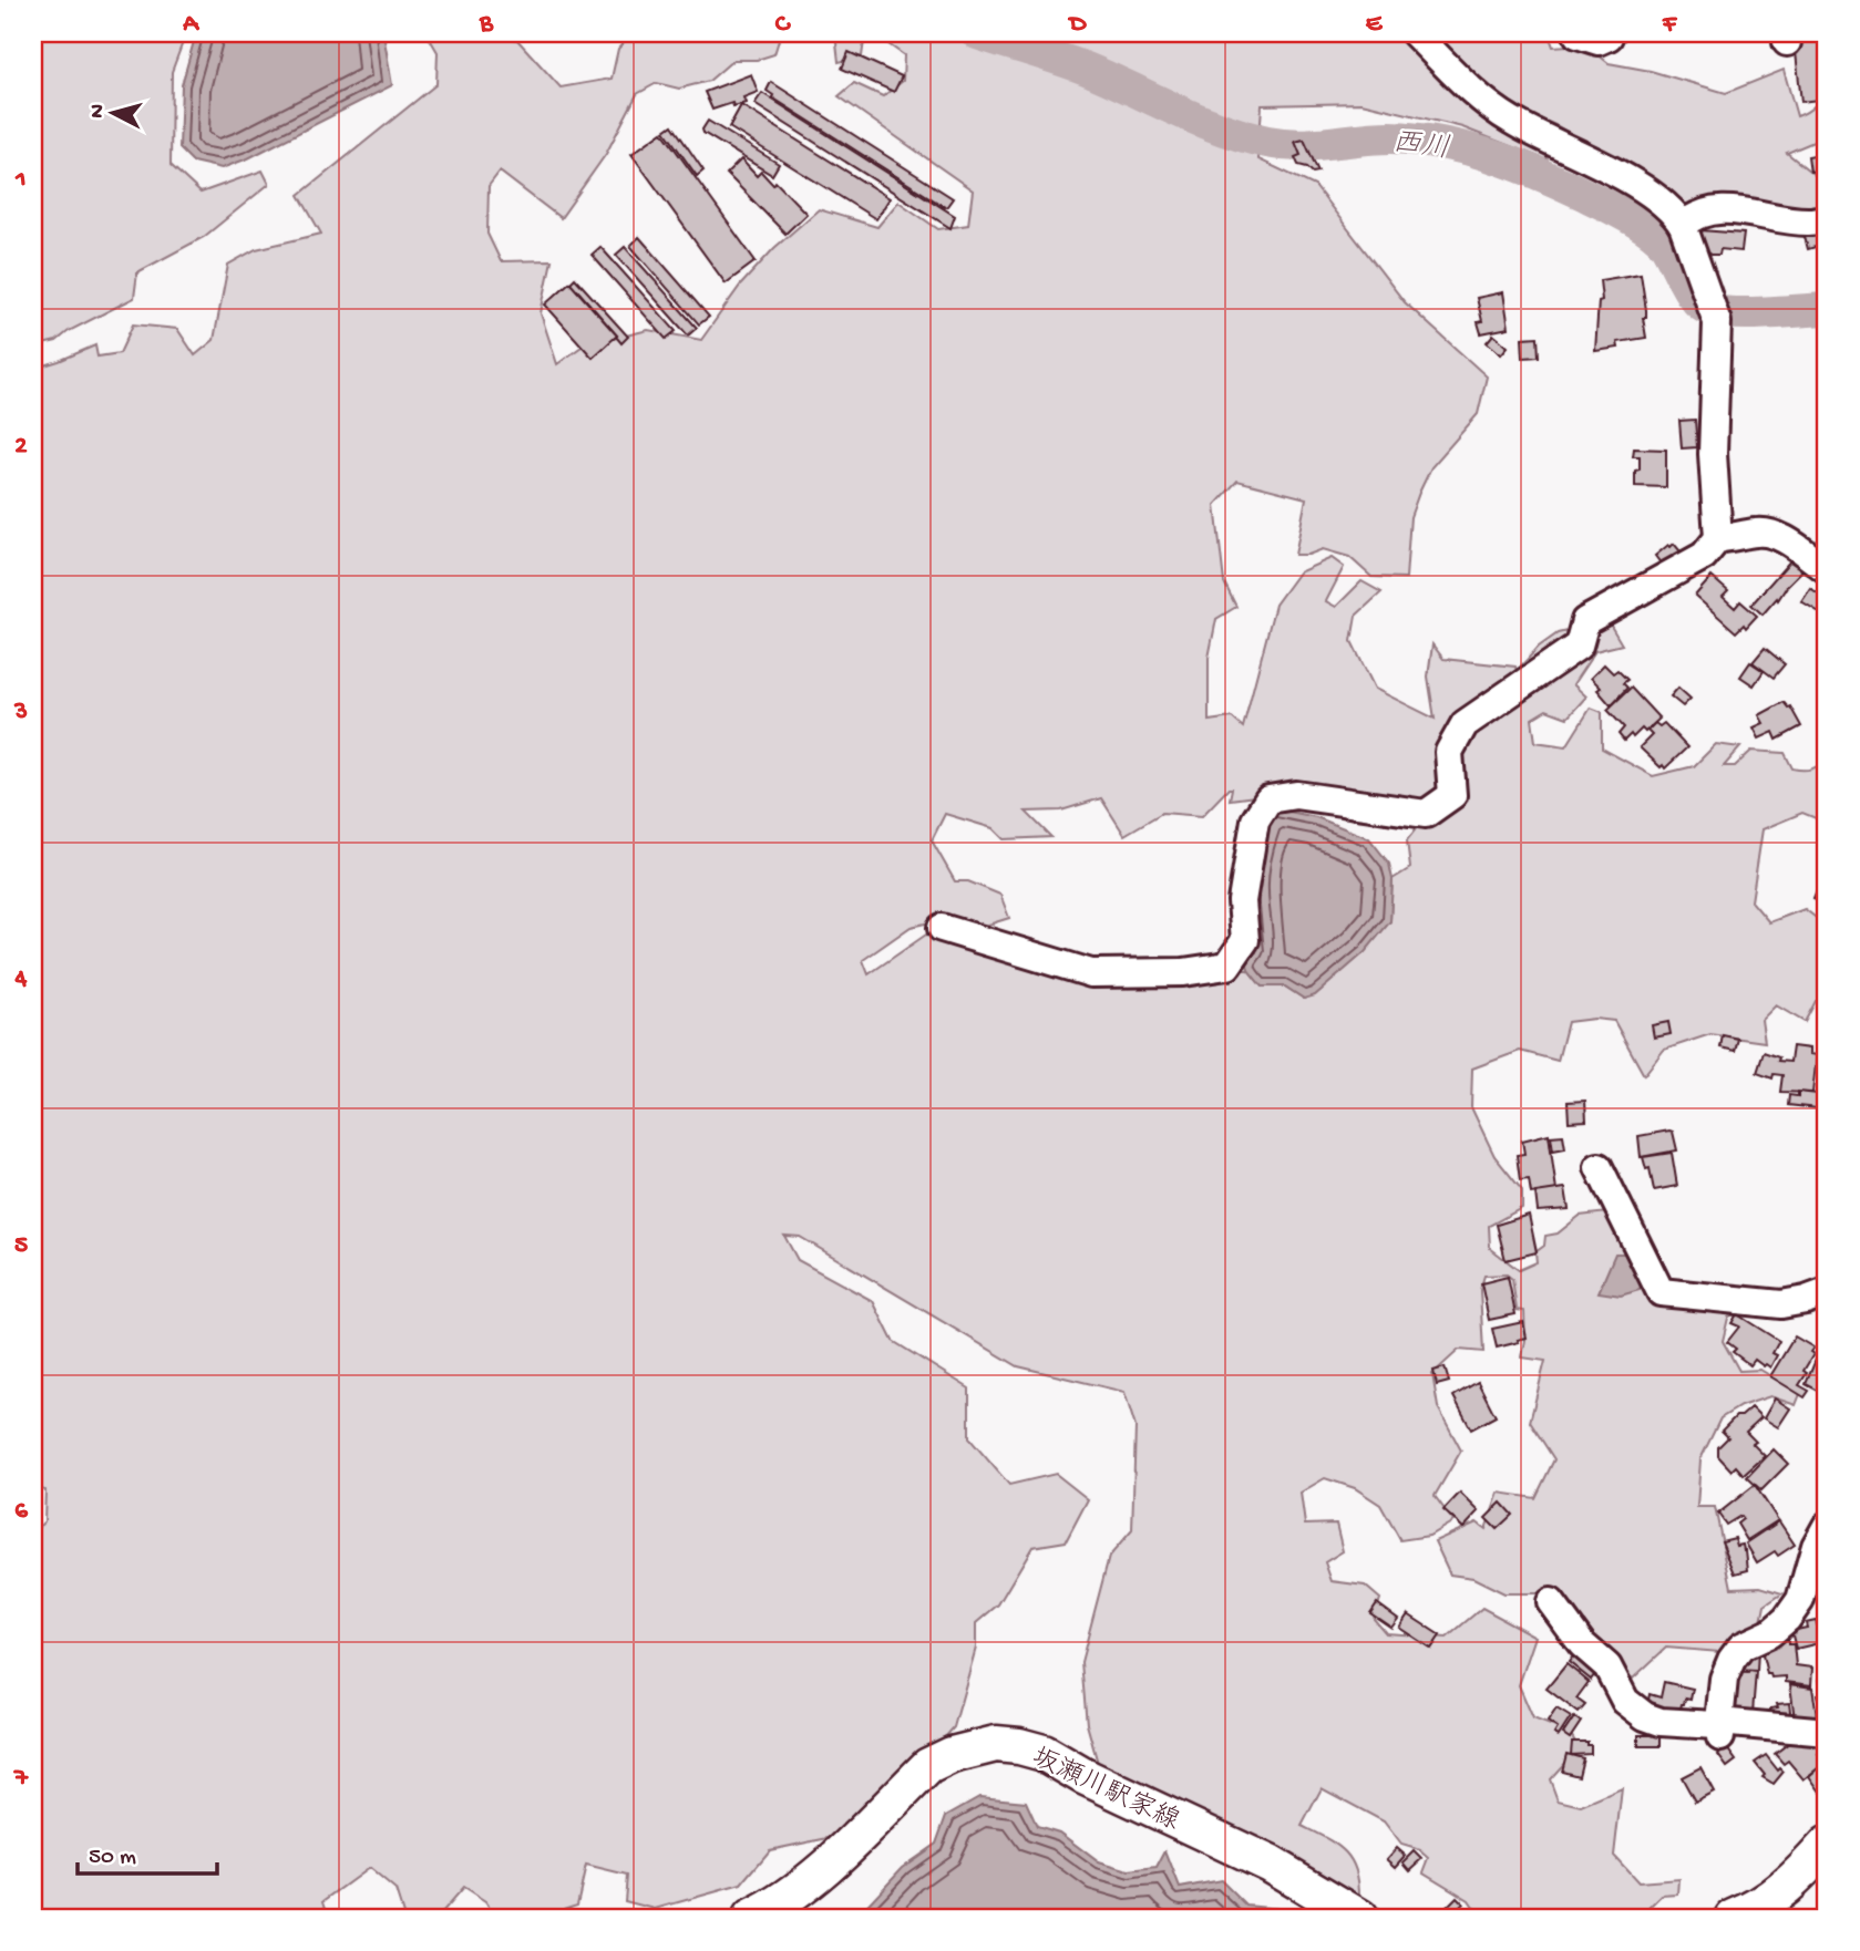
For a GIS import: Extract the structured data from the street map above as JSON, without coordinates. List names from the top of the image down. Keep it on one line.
{"streets":{"main road":["坂瀬川駅家線"]},"water":["西川"],"scale_bar":"50 m","north":"left","grid":{"columns":["A","B","C","D","E","F"],"rows":["1","2","3","4","5","6","7"]}}
